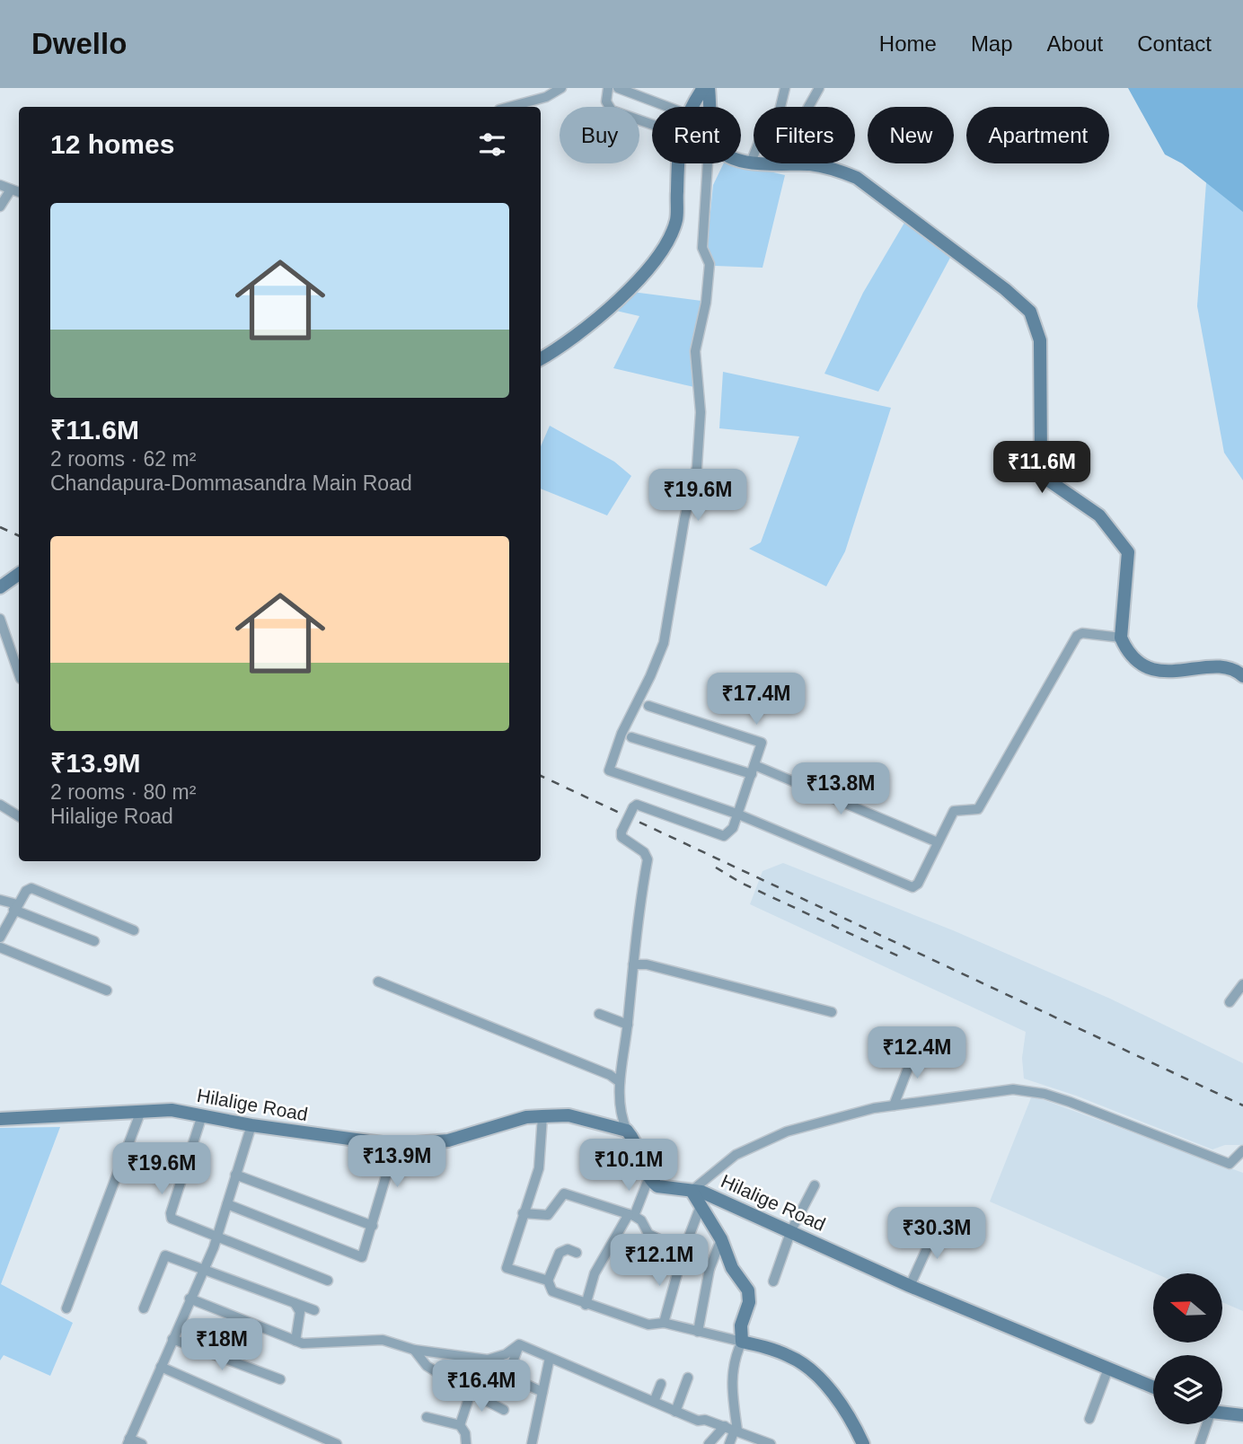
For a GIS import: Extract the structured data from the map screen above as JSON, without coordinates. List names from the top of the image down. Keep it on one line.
{"streets":{"street":["Hilalige Road"]},"north":"left","page":{"header":"Dwello","nav":["Home","Map","About","Contact"],"chip":["Buy","Rent","Filters","New","Apartment"],"heading":"12 homes","list":[{"name":"₹11.6M","note":"2 rooms · 62 m² · Chandapura-Dommasandra Main Road"},{"name":"₹13.9M","note":"2 rooms · 80 m² · Hilalige Road"}],"price":["₹11.6M","₹19.6M","₹17.4M","₹13.8M","₹12.4M","₹13.9M","₹10.1M","₹19.6M","₹30.3M","₹12.1M","₹18M","₹16.4M"]}}
